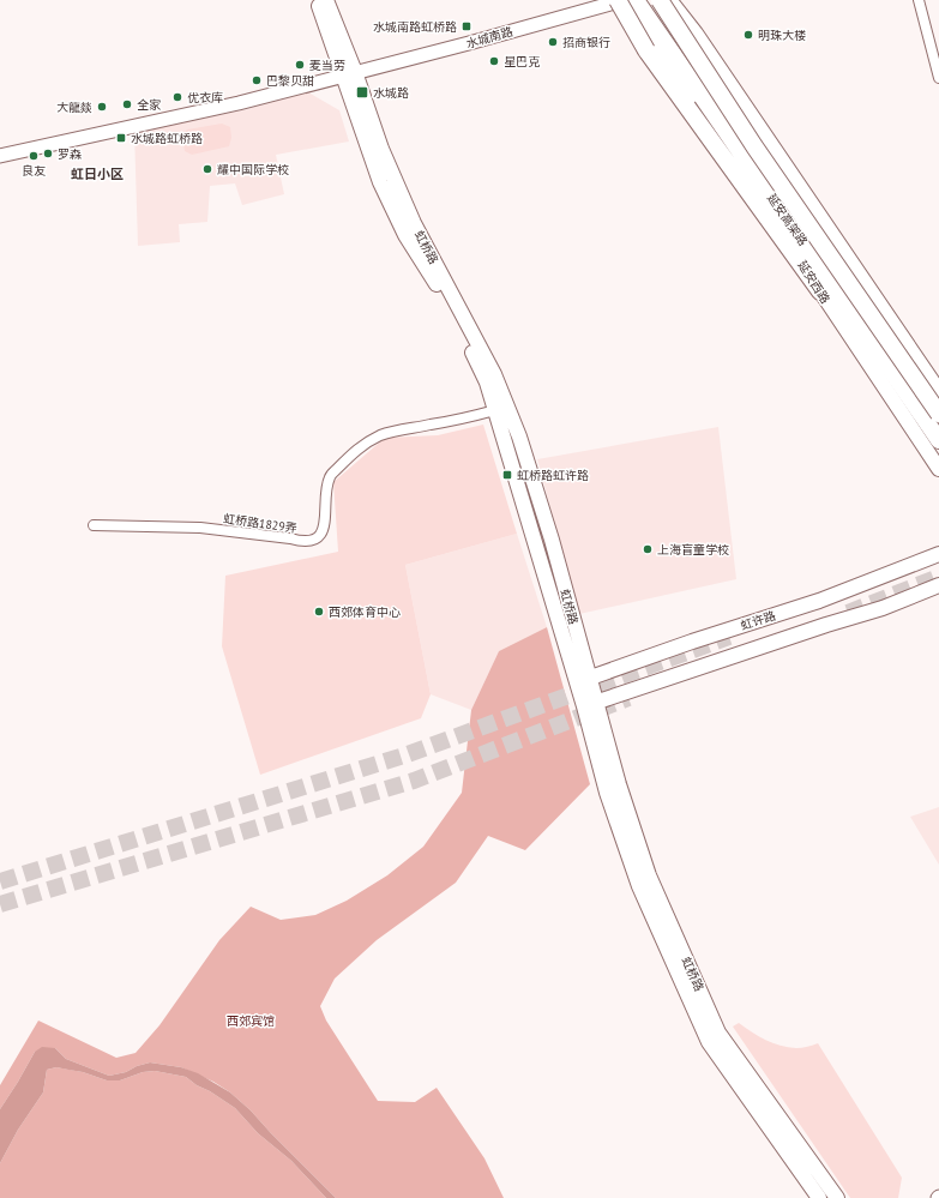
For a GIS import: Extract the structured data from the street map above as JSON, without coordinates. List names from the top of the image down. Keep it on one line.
{"streets":{"highway":["延安高架路"],"main road":["虹桥路","延安西路","虹许路"],"street":["水城南路","虹桥路1829弄"]},"crossings":[["水城南路","虹桥路"],["水城南路","延安西路"],["虹桥路","虹桥路1829弄"],["虹桥路","虹许路"]],"districts":["虹日小区"],"parks":["西郊宾馆"],"places":{"transit":["水城南路虹桥路","水城路","水城路虹桥路","虹桥路虹许路"],"other":["明珠大楼","招商银行","星巴克","麦当劳","巴黎贝甜","优衣库","全家","大龍燚","罗森","良友","耀中国际学校","上海盲童学校","西郊体育中心"]}}
